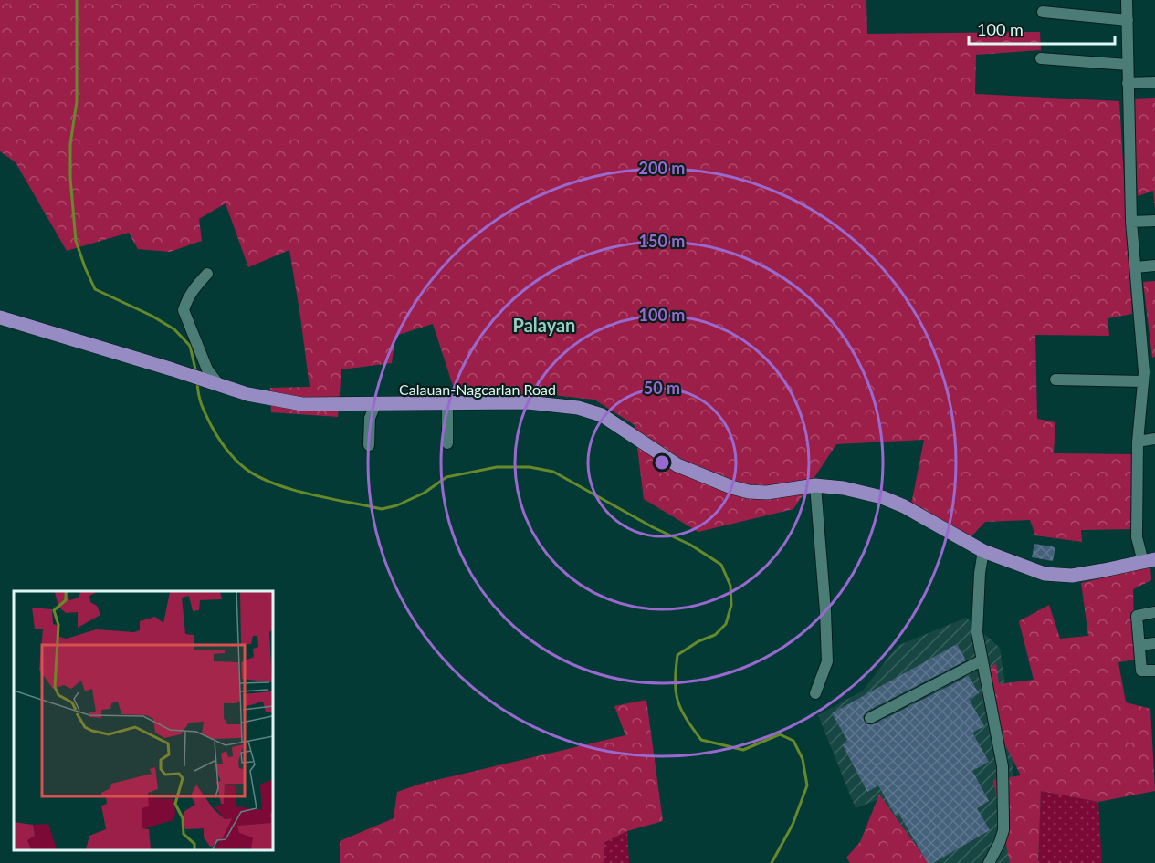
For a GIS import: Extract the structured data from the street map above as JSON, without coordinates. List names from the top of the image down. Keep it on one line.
{"streets":{"main road":["Calauan-Nagcarlan Road"]},"districts":["Palayan"],"scale_bar":"100 m","rings":["200 m","150 m","100 m","50 m"]}
